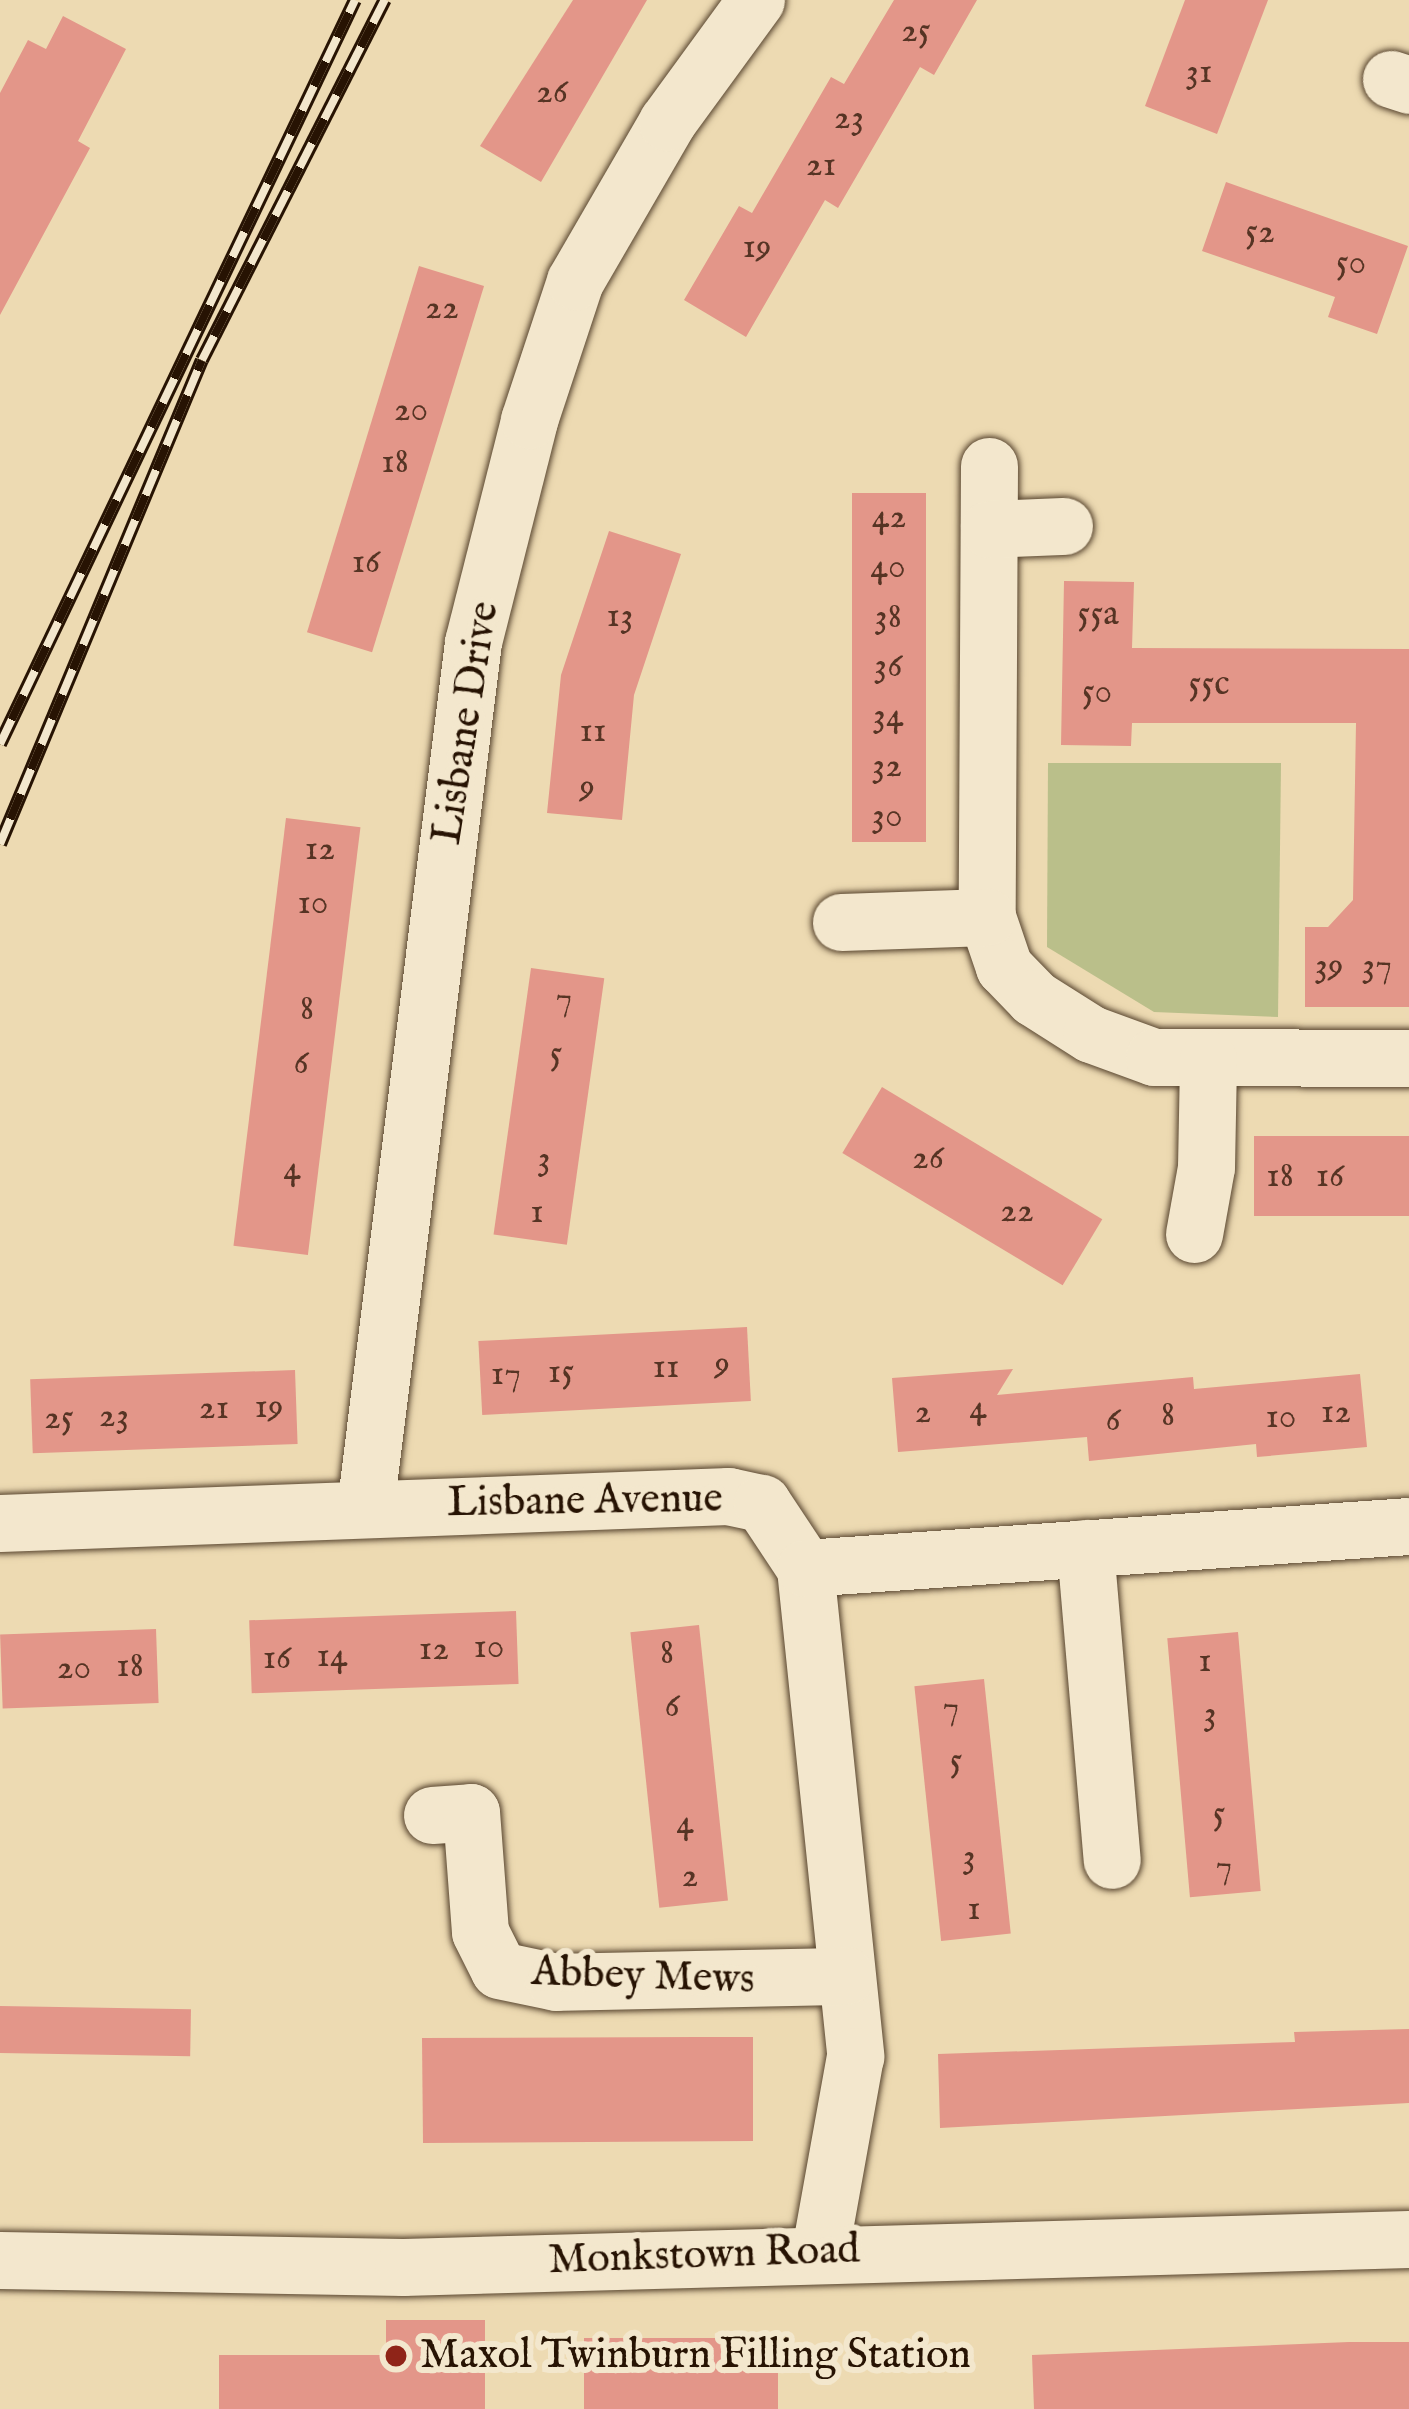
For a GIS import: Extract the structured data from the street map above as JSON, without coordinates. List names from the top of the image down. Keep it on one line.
{"streets":{"street":["Lisbane Drive","Lisbane Avenue","Abbey Mews","Monkstown Road"]},"crossings":[["Lisbane Drive","Lisbane Avenue"],["Lisbane Avenue","Abbey Mews"],["Lisbane Avenue","Monkstown Road"]],"places":["Maxol Twinburn Filling Station"],"house_numbers":["25","31","26","23","21","52","19","50","22","20","18","42","16","40","55a","13","38","36","55c","50","34","11","32","9","30","12","10","39","37","7","8","5","6","26","3","4","18","16","22","1","9","11","15","17","19","21","4","2","12","8","23","10","25","6","10","12","8","14","16","1","18","20","6","7","3","5","5","4","3","7","2","1"]}
